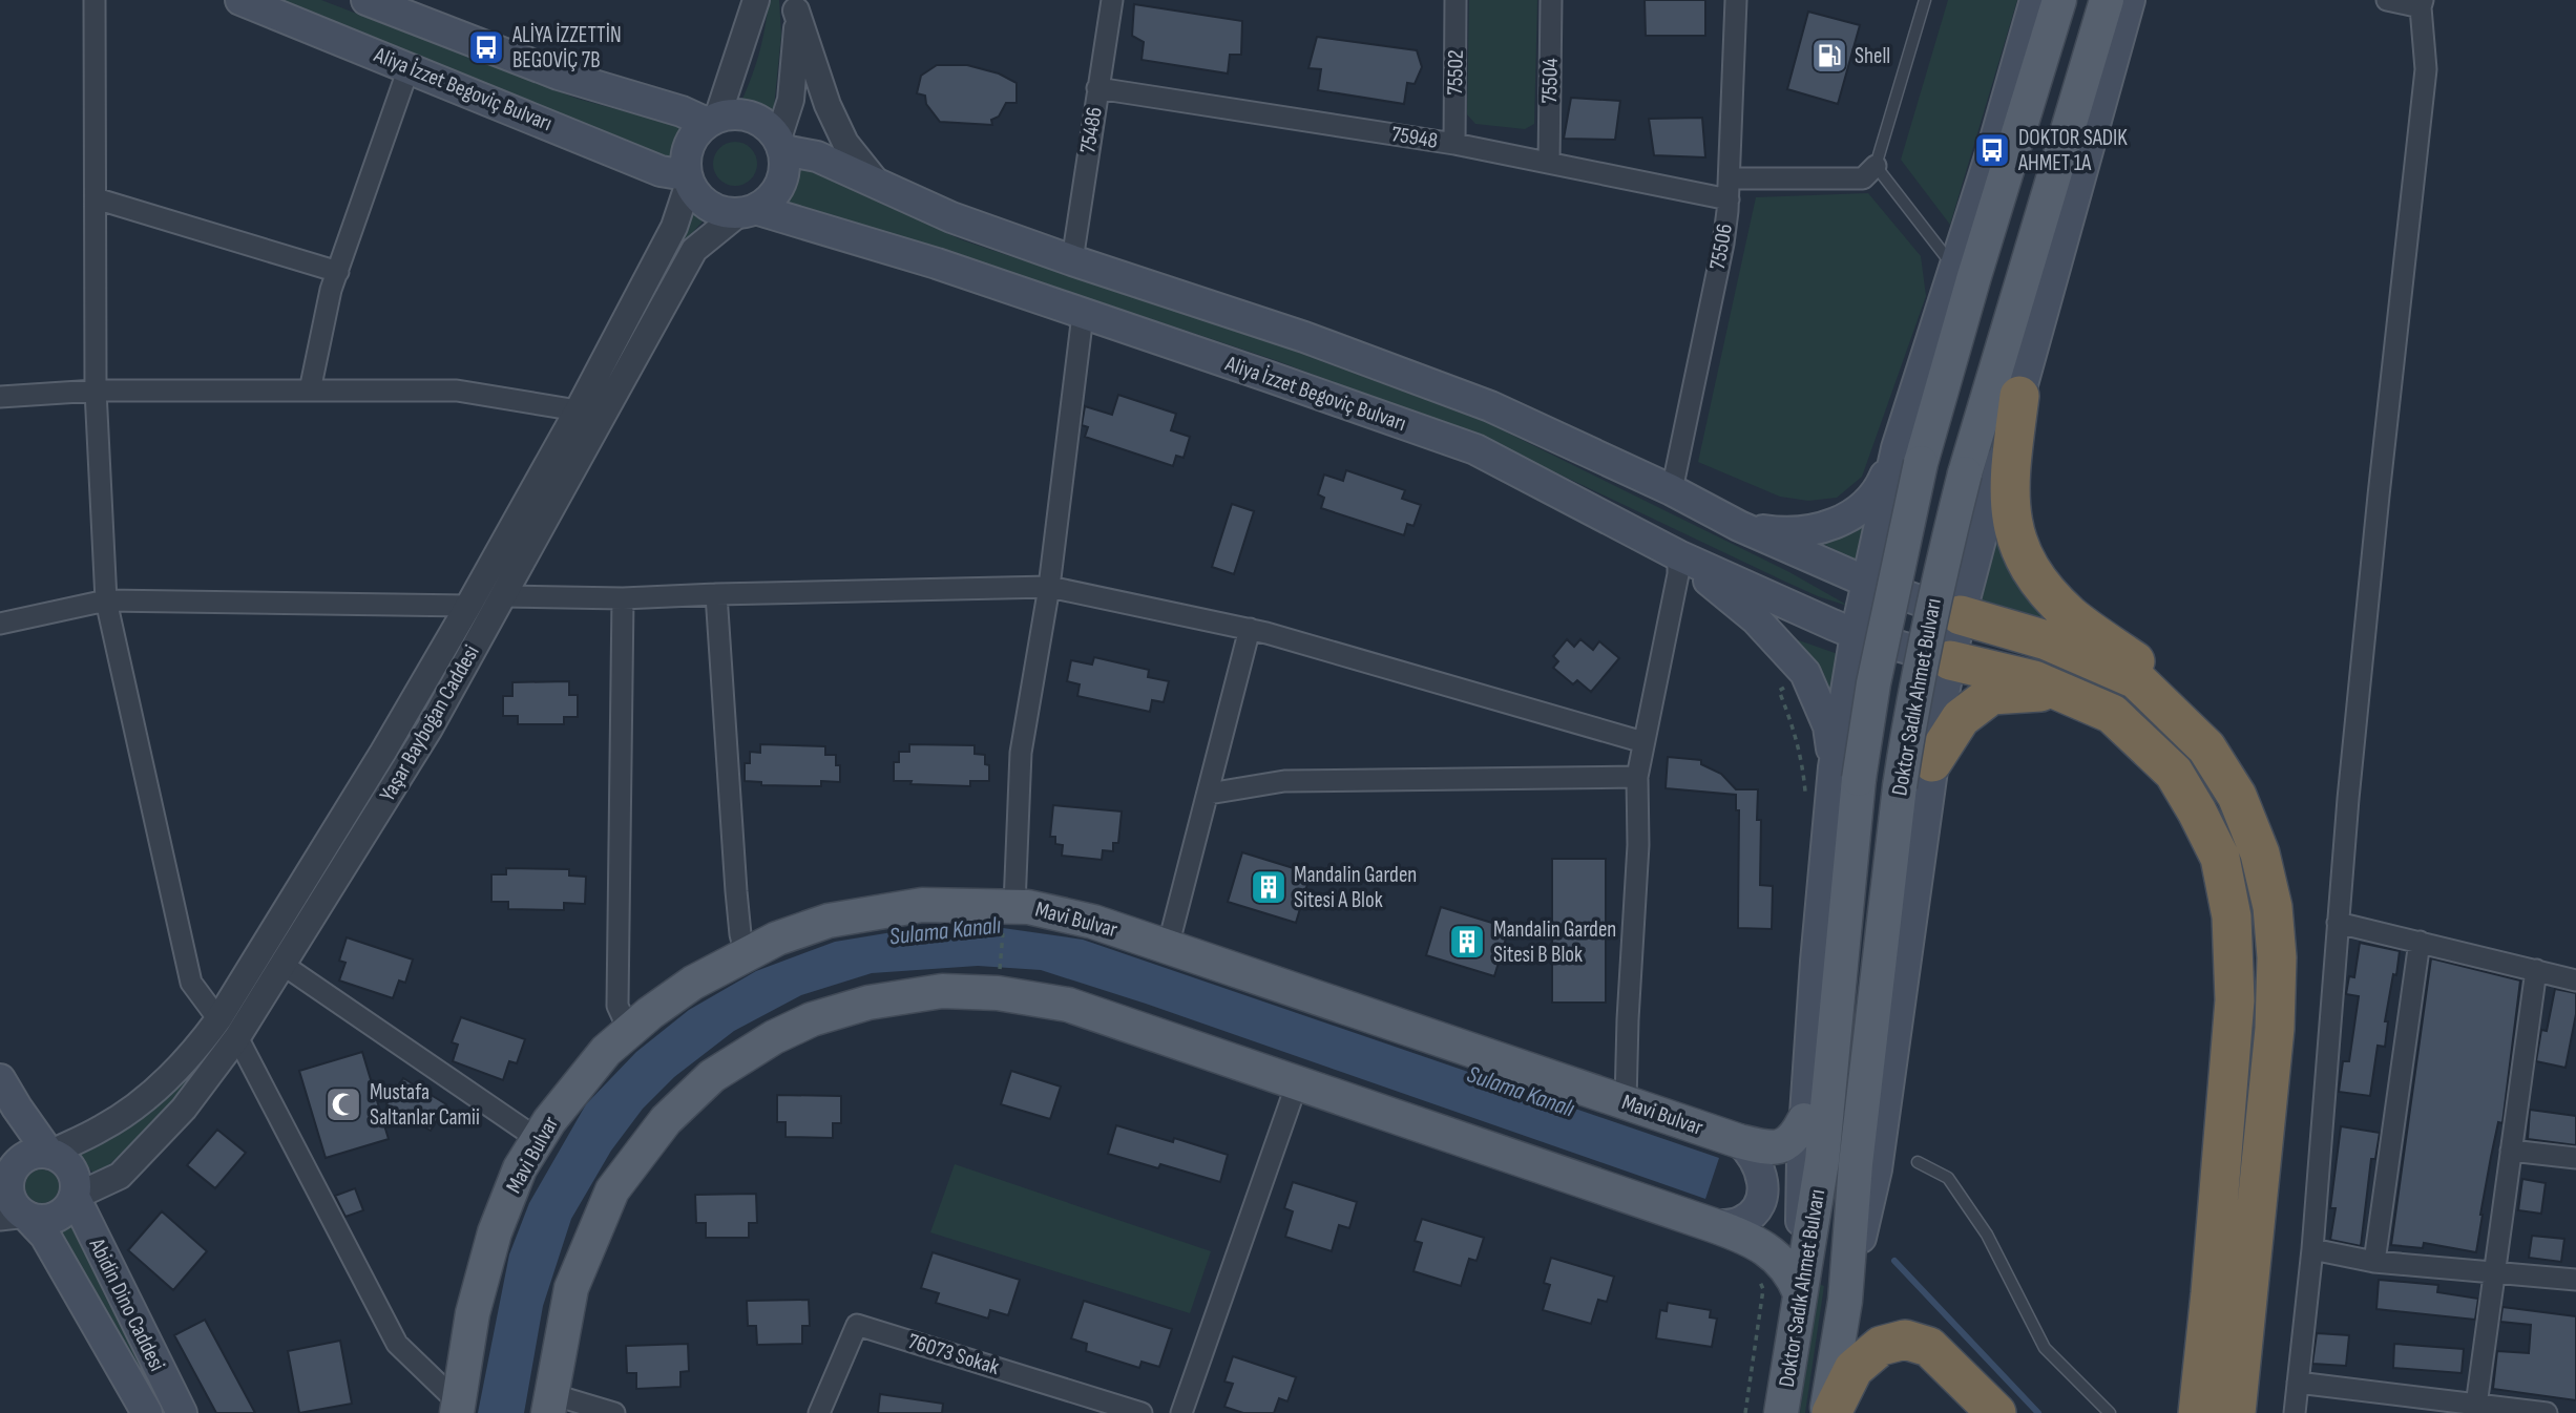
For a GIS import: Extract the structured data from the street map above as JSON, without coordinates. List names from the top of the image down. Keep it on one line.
{"streets":{"main road":["Aliya İzzet Begoviç Bulvarı","Doktor Sadık Ahmet Bulvarı","Mavi Bulvar","Abidin Dino Caddesi"],"street":["75502","75504","75486","75948","75506","Yaşar Bayboğan Caddesi","76073 Sokak"]},"crossings":[["75502","75948"],["75504","75948"],["Aliya İzzet Begoviç Bulvarı","Yaşar Bayboğan Caddesi"],["75486","75948"],["75948","75506"],["Yaşar Bayboğan Caddesi","Abidin Dino Caddesi"]],"water":["Sulama Kanalı"],"places":{"bus stop":["ALİYA İZZETTİN BEGOVİÇ 7B","DOKTOR SADIK AHMET 1A"],"fuel station":["Shell"],"building":["Mandalin Garden Sitesi A Blok","Mandalin Garden Sitesi B Blok"],"mosque":["Mustafa Saltanlar Camii"]}}
